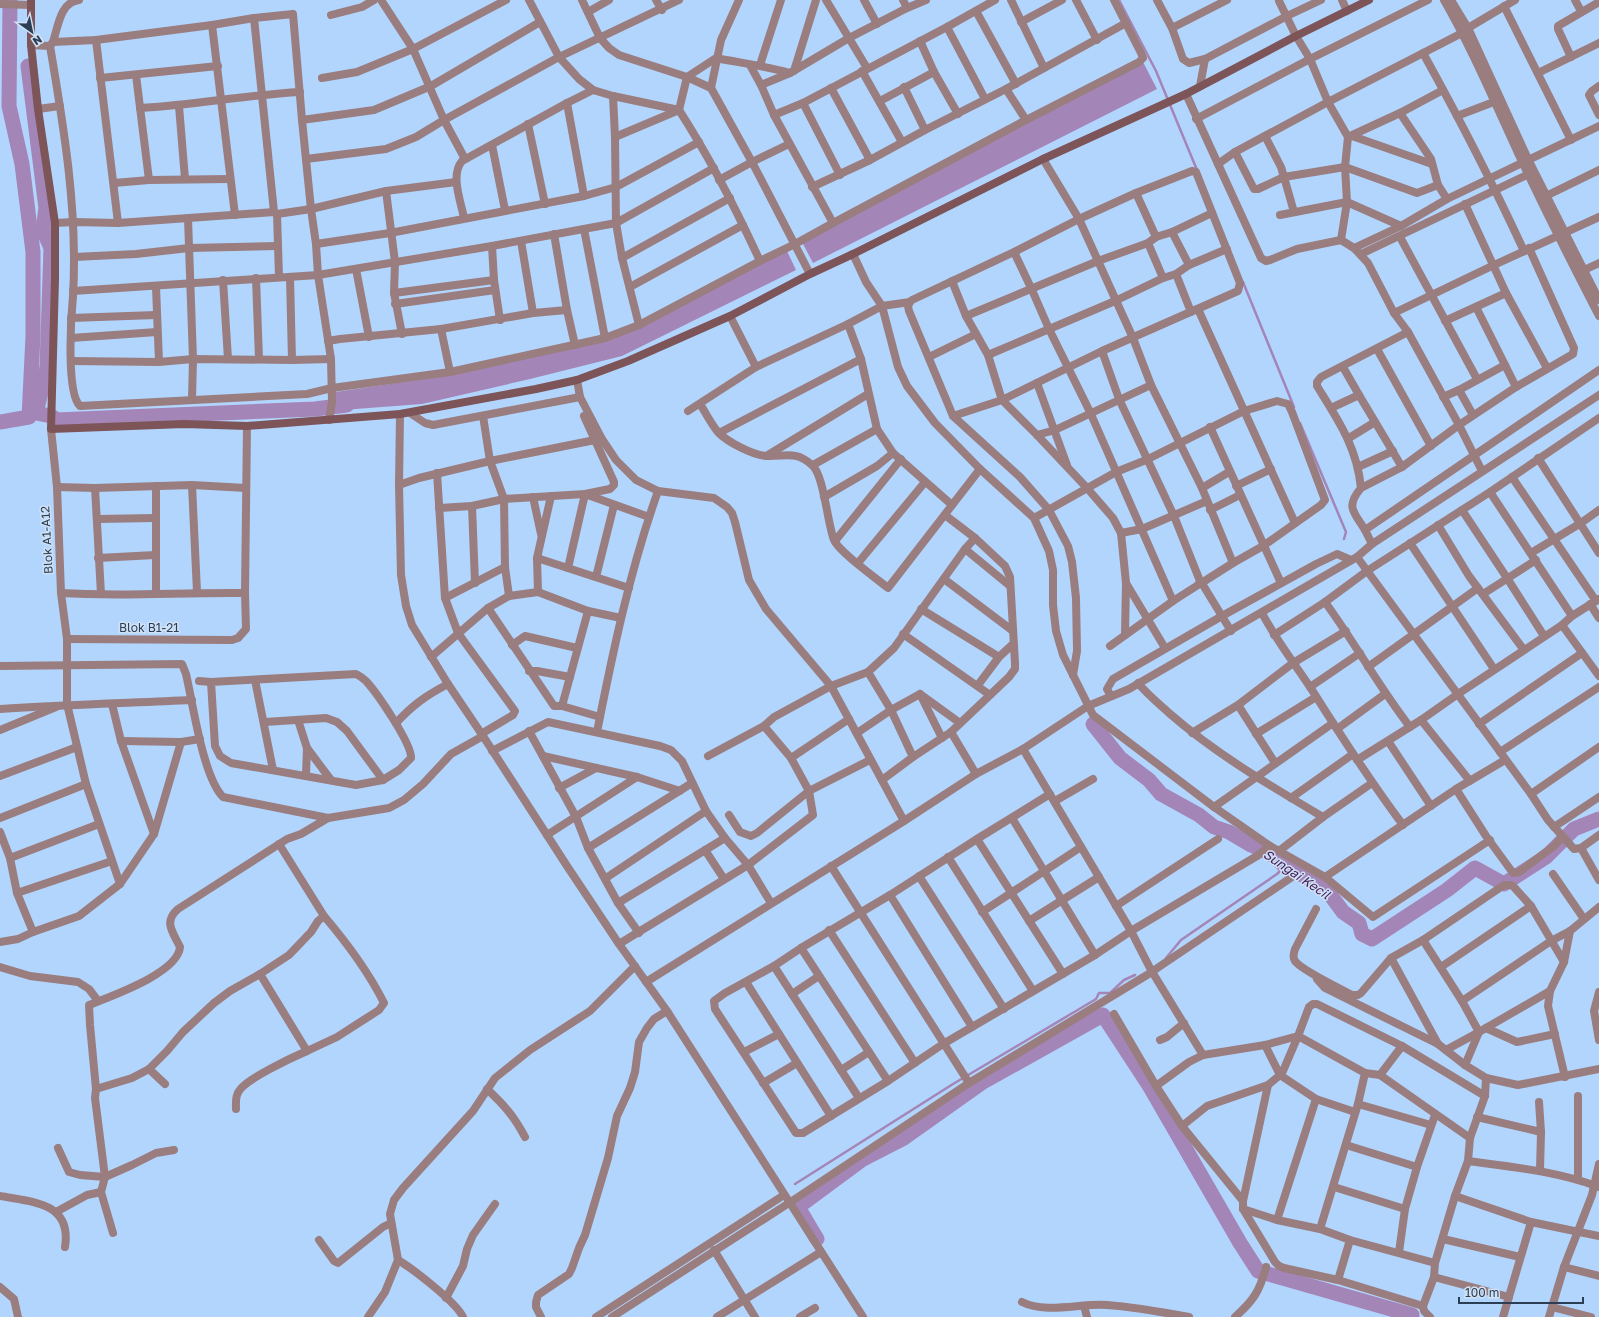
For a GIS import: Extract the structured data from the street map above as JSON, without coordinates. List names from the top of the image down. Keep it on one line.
{"streets":{"street":["Blok A1-A12","Blok B1-21"]},"crossings":[["Blok A1-A12","Blok B1-21"]],"water":["Sungai Kecil"],"scale_bar":"100 m","north":"bottom right"}
